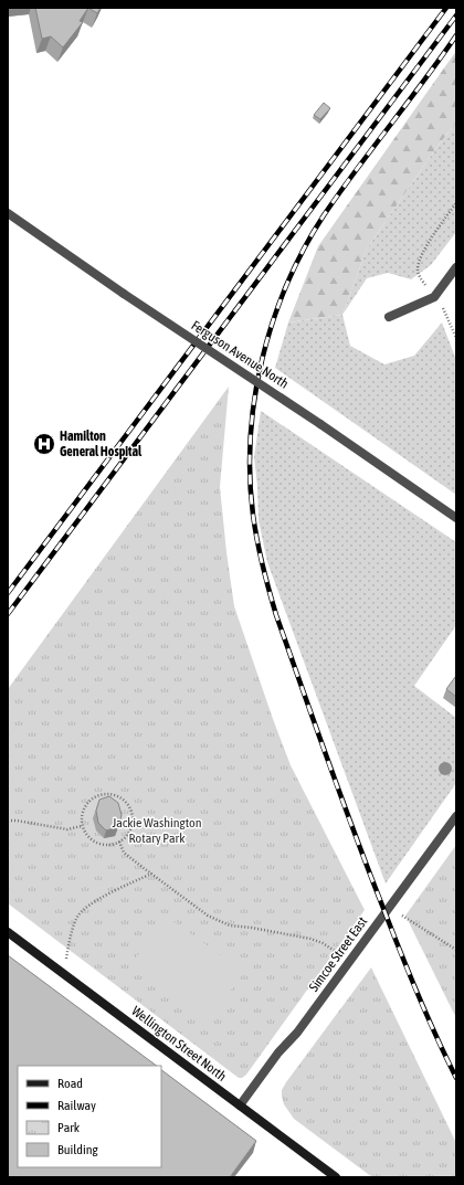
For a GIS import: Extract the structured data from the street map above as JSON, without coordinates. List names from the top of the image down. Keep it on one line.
{"streets":{"main road":["Wellington Street North"],"street":["Ferguson Avenue North","Simcoe Street East"]},"crossings":[["Simcoe Street East","Wellington Street North"]],"parks":["Jackie Washington Rotary Park"],"places":{"hospital":["Hamilton General Hospital"]},"legend":["Road","Railway","Park","Building"]}
